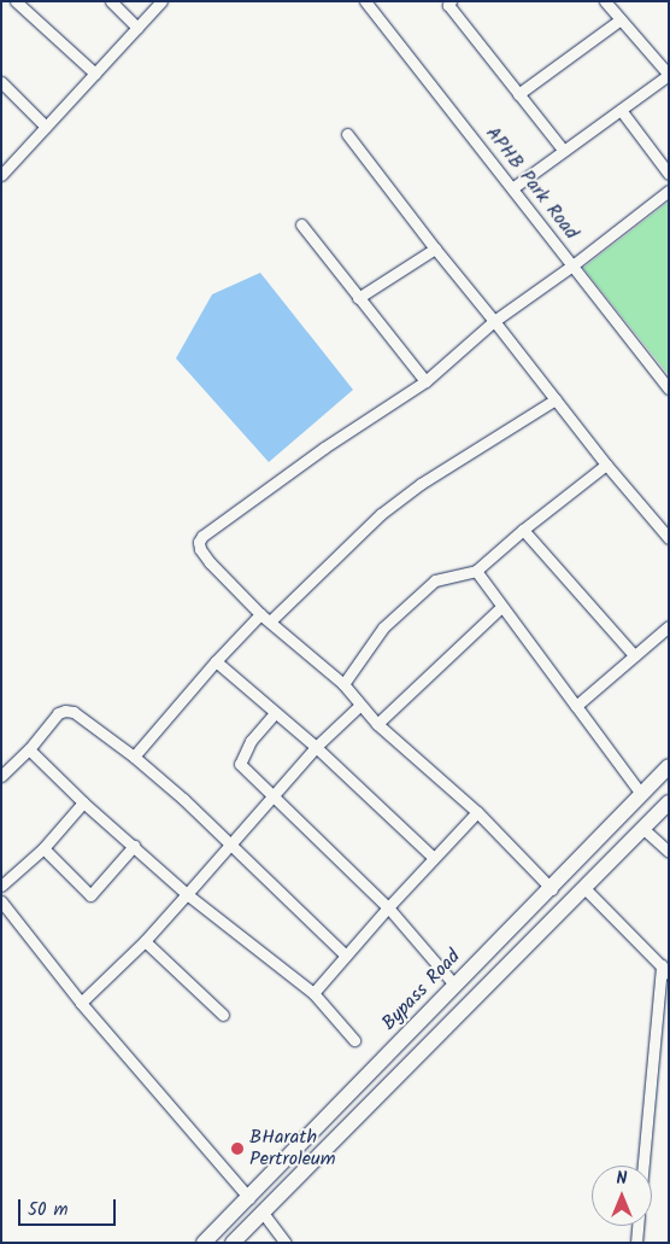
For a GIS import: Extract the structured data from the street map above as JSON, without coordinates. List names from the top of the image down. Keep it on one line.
{"streets":{"main road":["Bypass Road"],"street":["APHB Park Road"]},"places":["BHarath Pertroleum"],"scale_bar":"50 m","north":"top"}
